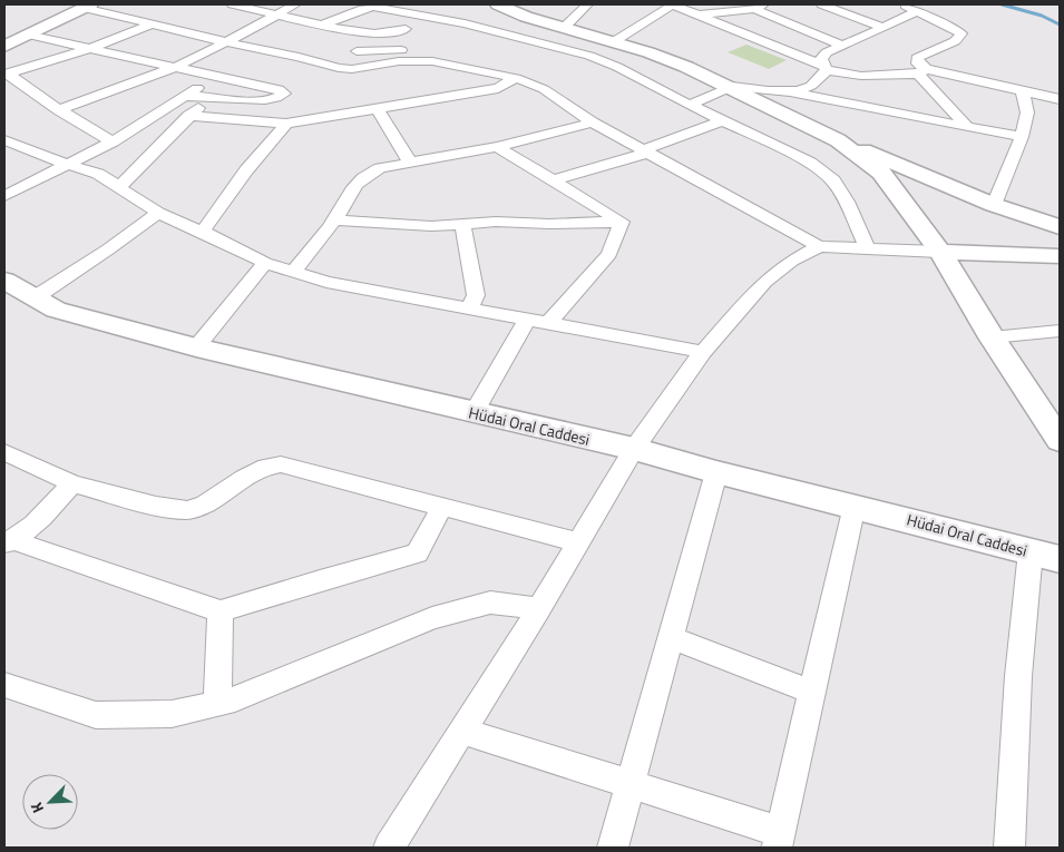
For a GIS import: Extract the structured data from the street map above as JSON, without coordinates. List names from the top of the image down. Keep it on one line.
{"streets":{"street":["Hüdai Oral Caddesi"]},"north":"bottom left"}
